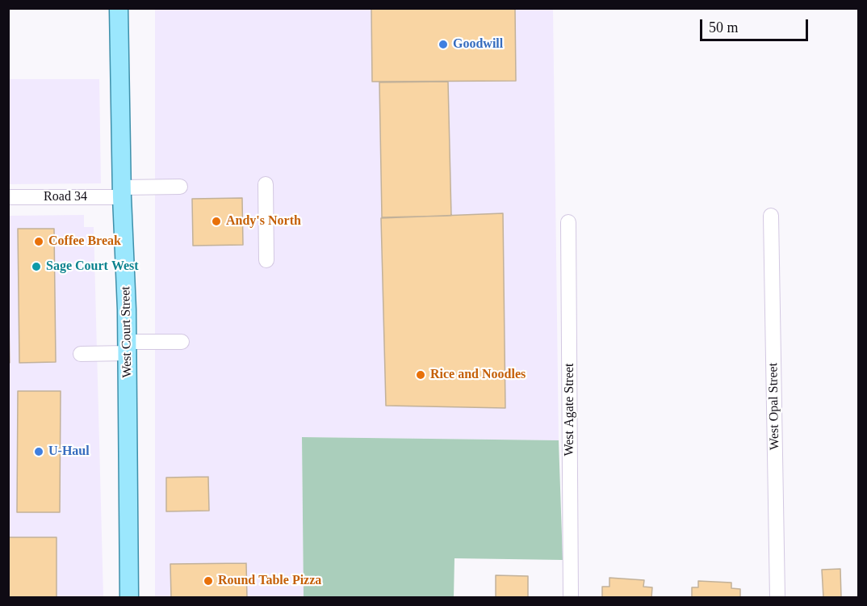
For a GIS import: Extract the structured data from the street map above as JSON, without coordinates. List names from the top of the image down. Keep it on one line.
{"streets":{"main road":["West Court Street"],"street":["Road 34","West Opal Street","West Agate Street"]},"crossings":[["Road 34","West Court Street"]],"places":["Goodwill","Andy's North","Coffee Break","Sage Court West","Rice and Noodles","U-Haul","Round Table Pizza"],"scale_bar":"50 m"}
